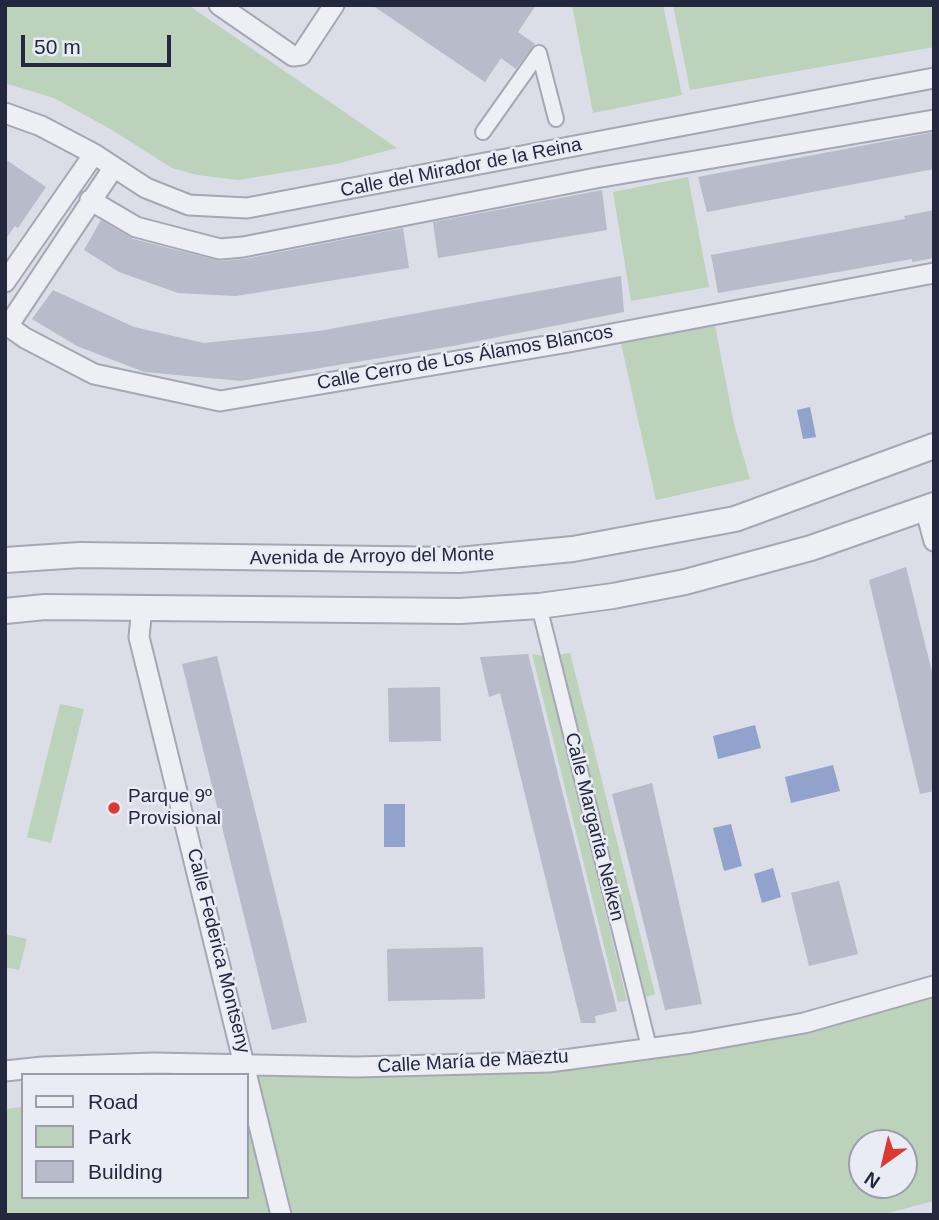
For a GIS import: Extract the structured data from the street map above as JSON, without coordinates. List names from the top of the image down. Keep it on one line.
{"streets":{"street":["Calle del Mirador de la Reina","Calle Cerro de Los Álamos Blancos","Avenida de Arroyo del Monte","Calle Margarita Nelken","Calle Federica Montseny","Calle María de Maeztu"]},"crossings":[["Calle del Mirador de la Reina","Calle Cerro de Los Álamos Blancos"],["Calle Margarita Nelken","Calle María de Maeztu"],["Calle Federica Montseny","Calle María de Maeztu"]],"places":["Parque 9º Provisional"],"legend":["Road","Park","Building"],"scale_bar":"50 m","north":"bottom left"}
